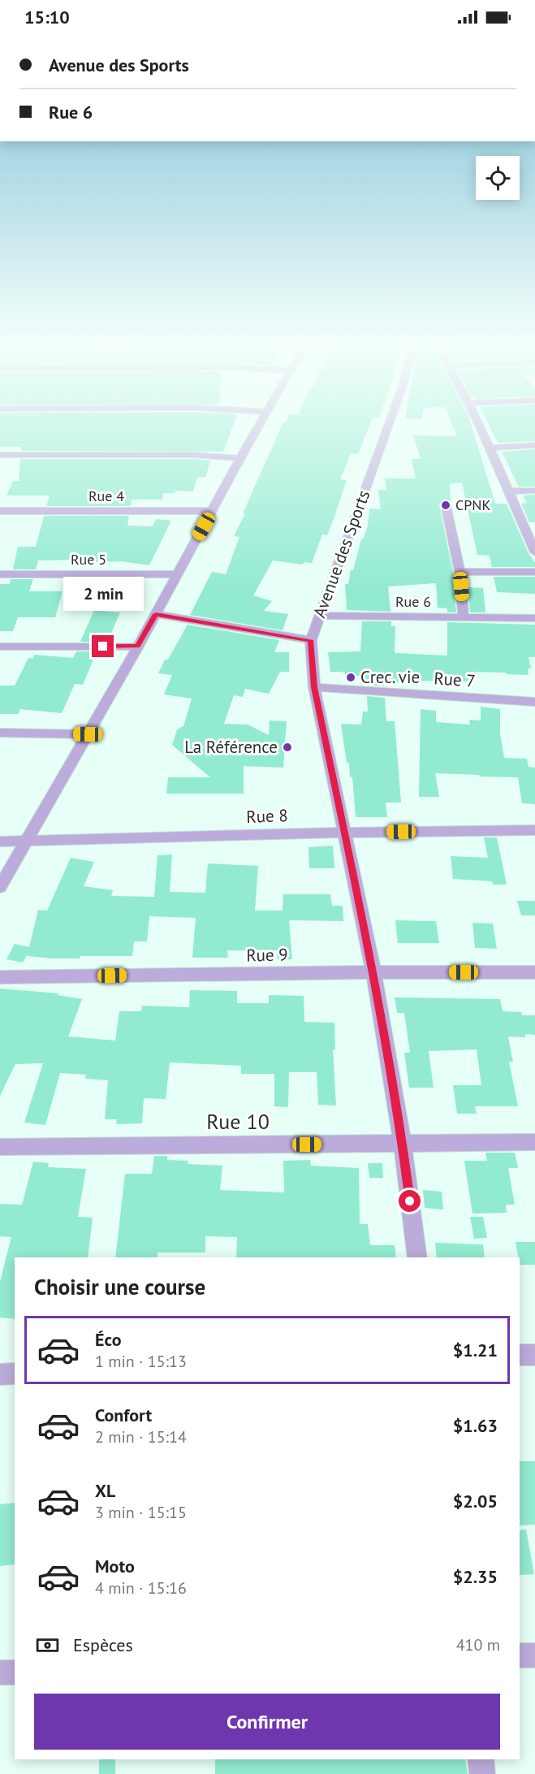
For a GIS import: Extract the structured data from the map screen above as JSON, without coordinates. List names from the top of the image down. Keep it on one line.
{"streets":{"street":["Rue 4","Avenue des Sports","Rue 5","Rue 6","Rue 7","Rue 8","Rue 9","Rue 10"]},"crossings":[["Avenue des Sports","Rue 6"],["Avenue des Sports","Rue 7"],["Avenue des Sports","Rue 8"],["Avenue des Sports","Rue 9"],["Avenue des Sports","Rue 10"]],"places":["CPNK","Crec. vie","La Référence"],"page":{"status":"15:10","banner":["Avenue des Sports","Rue 6"],"bubble":"2 min","heading":"Choisir une course","list":[{"name":"Éco","note":"1 min · 15:13","value":"$1.21"},{"name":"Confort","note":"2 min · 15:14","value":"$1.63"},{"name":"XL","note":"3 min · 15:15","value":"$2.05"},{"name":"Moto","note":"4 min · 15:16","value":"$2.35"}],"pay":["Espèces","410 m"],"buttons":"Confirmer"}}
